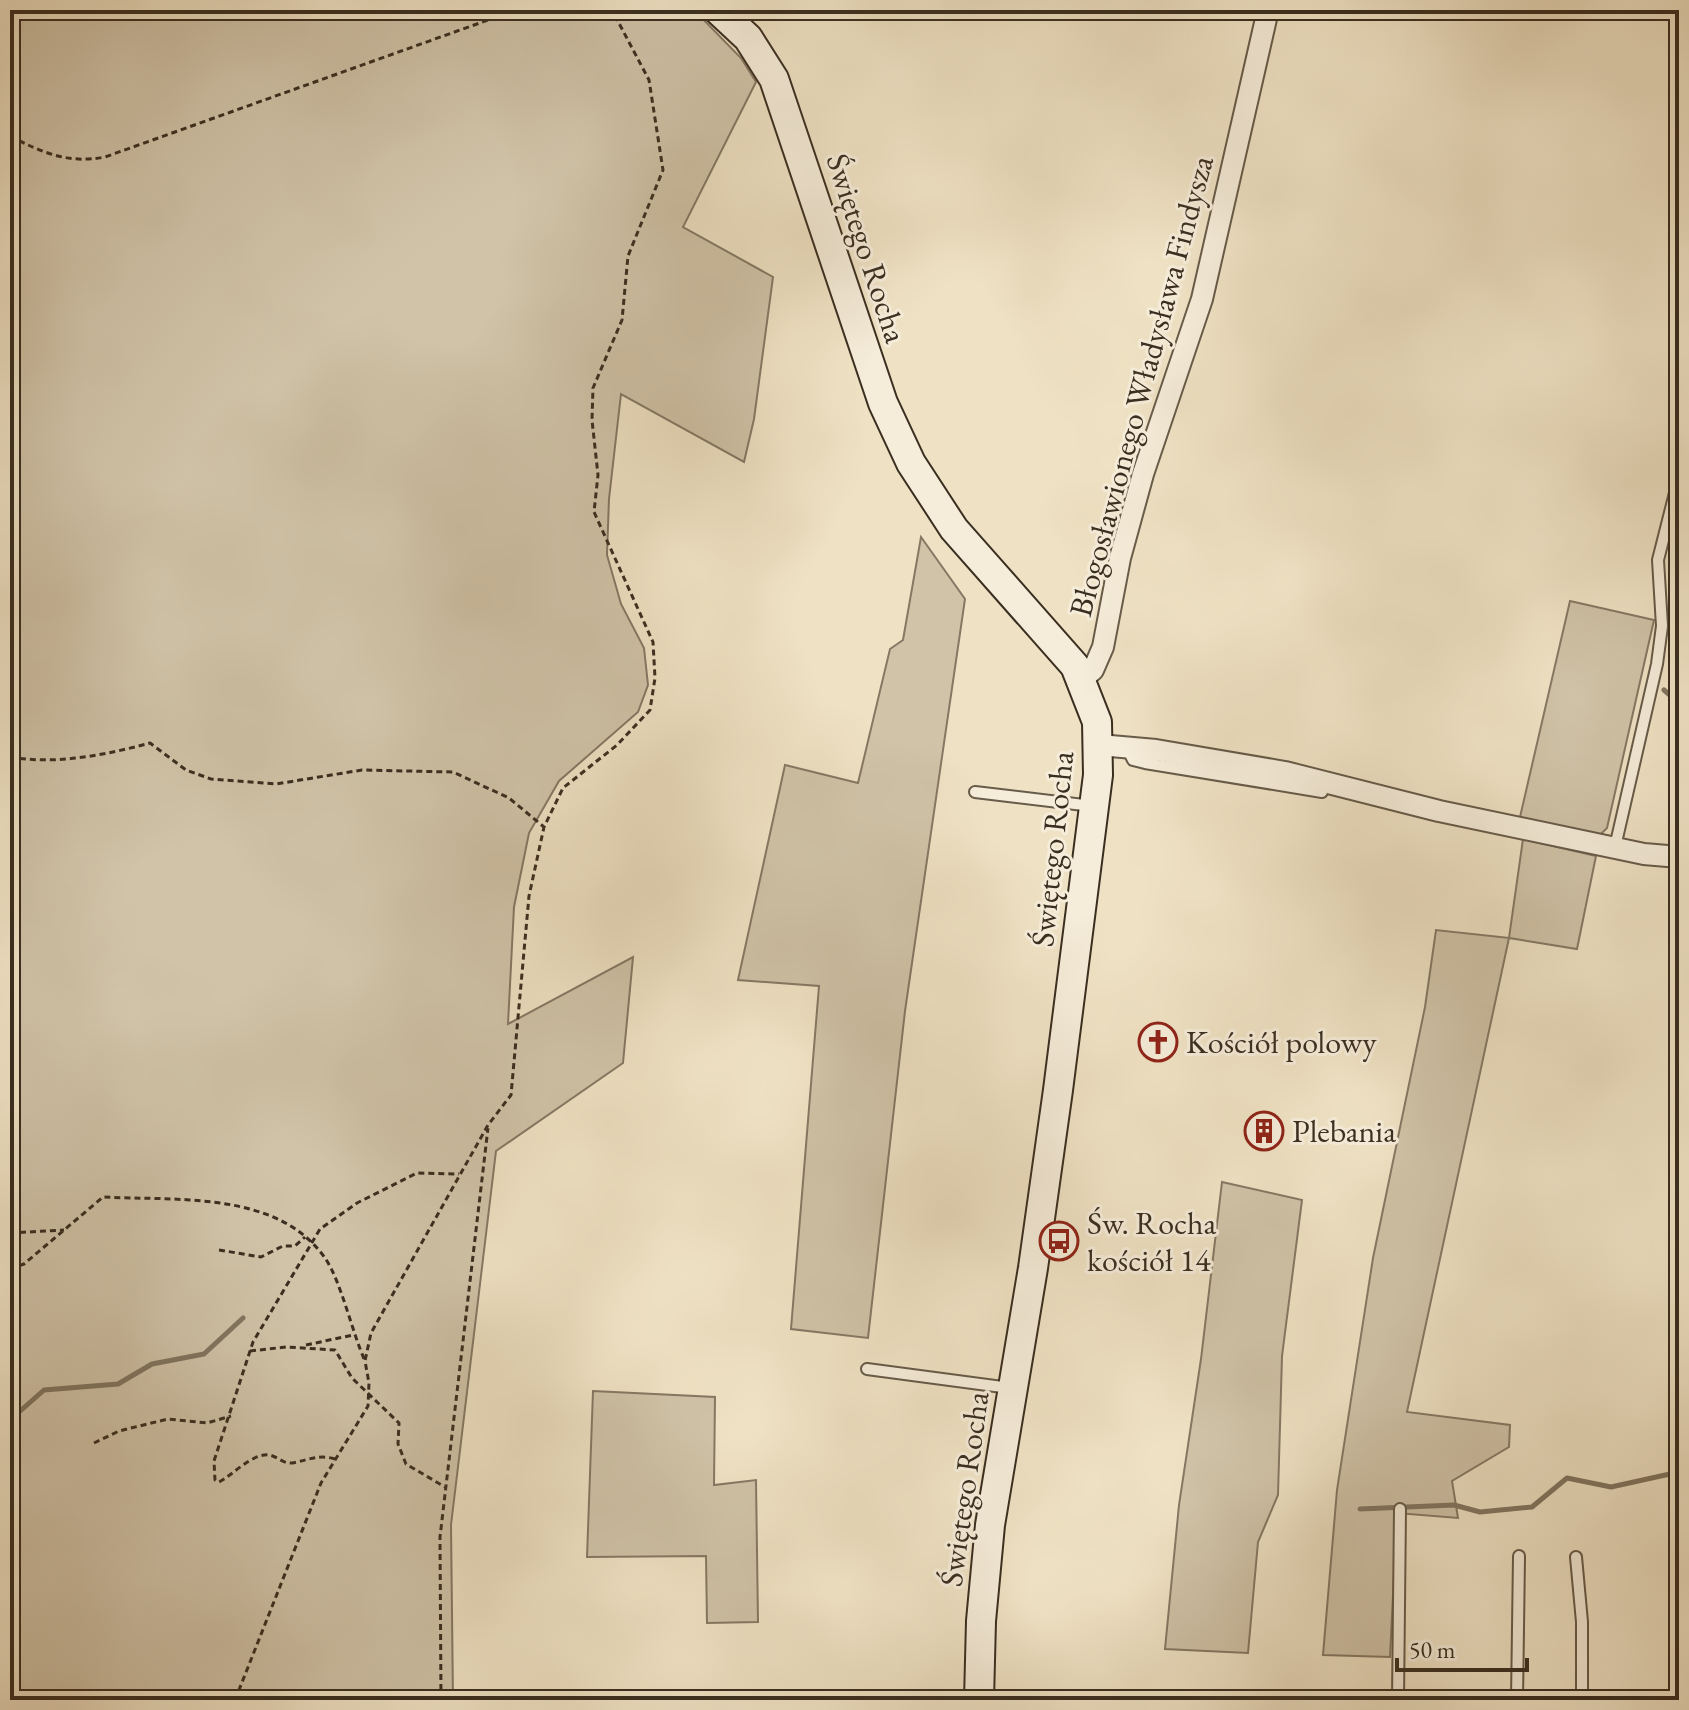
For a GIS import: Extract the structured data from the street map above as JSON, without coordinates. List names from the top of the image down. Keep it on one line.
{"streets":{"street":["Świętego Rocha","Błogosławionego Władysława Findysza"]},"crossings":[["Świętego Rocha","Błogosławionego Władysława Findysza"]],"places":{"church":["Kościół polowy"],"building":["Plebania"],"bus stop":["Św. Rocha kościół 14"]},"scale_bar":"50 m"}
